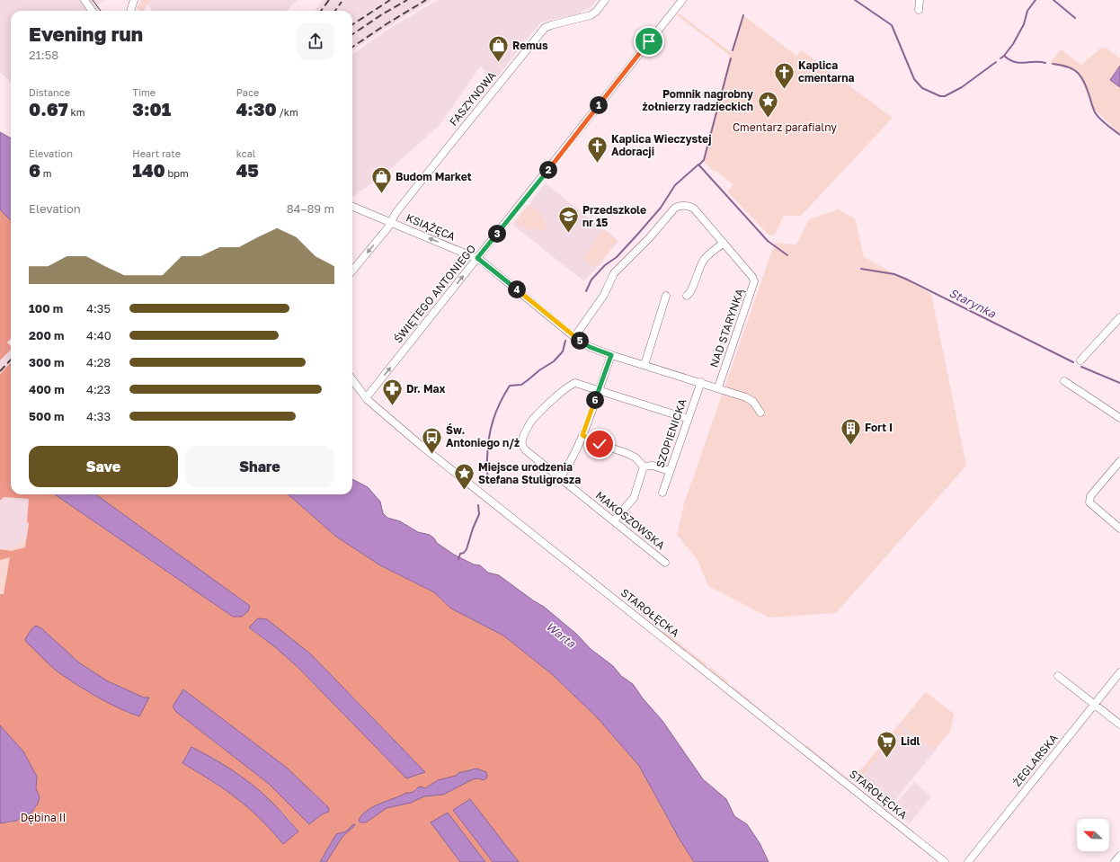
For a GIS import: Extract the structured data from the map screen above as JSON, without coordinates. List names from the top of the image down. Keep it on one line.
{"streets":{"street":["FASZYNOWA","KSIĄŻĘCA","ŚWIĘTEGO ANTONIEGO","NAD STARYNKĄ","SZOPIENICKA","MAKOSZOWSKA","STAROŁĘCKA","ŻEGLARSKA"]},"crossings":[["FASZYNOWA","KSIĄŻĘCA"],["KSIĄŻĘCA","ŚWIĘTEGO ANTONIEGO"],["KSIĄŻĘCA","NAD STARYNKĄ"],["KSIĄŻĘCA","SZOPIENICKA"],["ŚWIĘTEGO ANTONIEGO","STAROŁĘCKA"],["SZOPIENICKA","MAKOSZOWSKA"]],"water":["Starynka","Warta"],"parks":["Cmentarz parafialny","Dębina II"],"places":{"shop":["Remus","Budom Market"],"church":["Kaplica cmentarna","Kaplica Wieczystej Adoracji"],"place":["Pomnik nagrobny żołnierzy radzieckich","Miejsce urodzenia Stefana Stuligrosza"],"school or university":["Przedszkole nr 15"],"pharmacy":["Dr. Max"],"building":["Fort I"],"bus stop":["Św. Antoniego n/ż"],"supermarket":["Lidl"]},"north":"left","page":{"heading":["Evening run","21:58"],"stats":[["Distance","0.67 km"],["Time","3:01"],["Pace","4:30 /km"],["Elevation","6 m"],["Heart rate","140 bpm"],["kcal","45"]],"pins":["1","2","3","4","5","6"],"chart":["Elevation","84–89 m"],"list":[{"name":"100 m","note":"4:35"},{"name":"200 m","note":"4:40"},{"name":"300 m","note":"4:28"},{"name":"400 m","note":"4:23"},{"name":"500 m","note":"4:33"}],"buttons":["Save","Share"]}}
